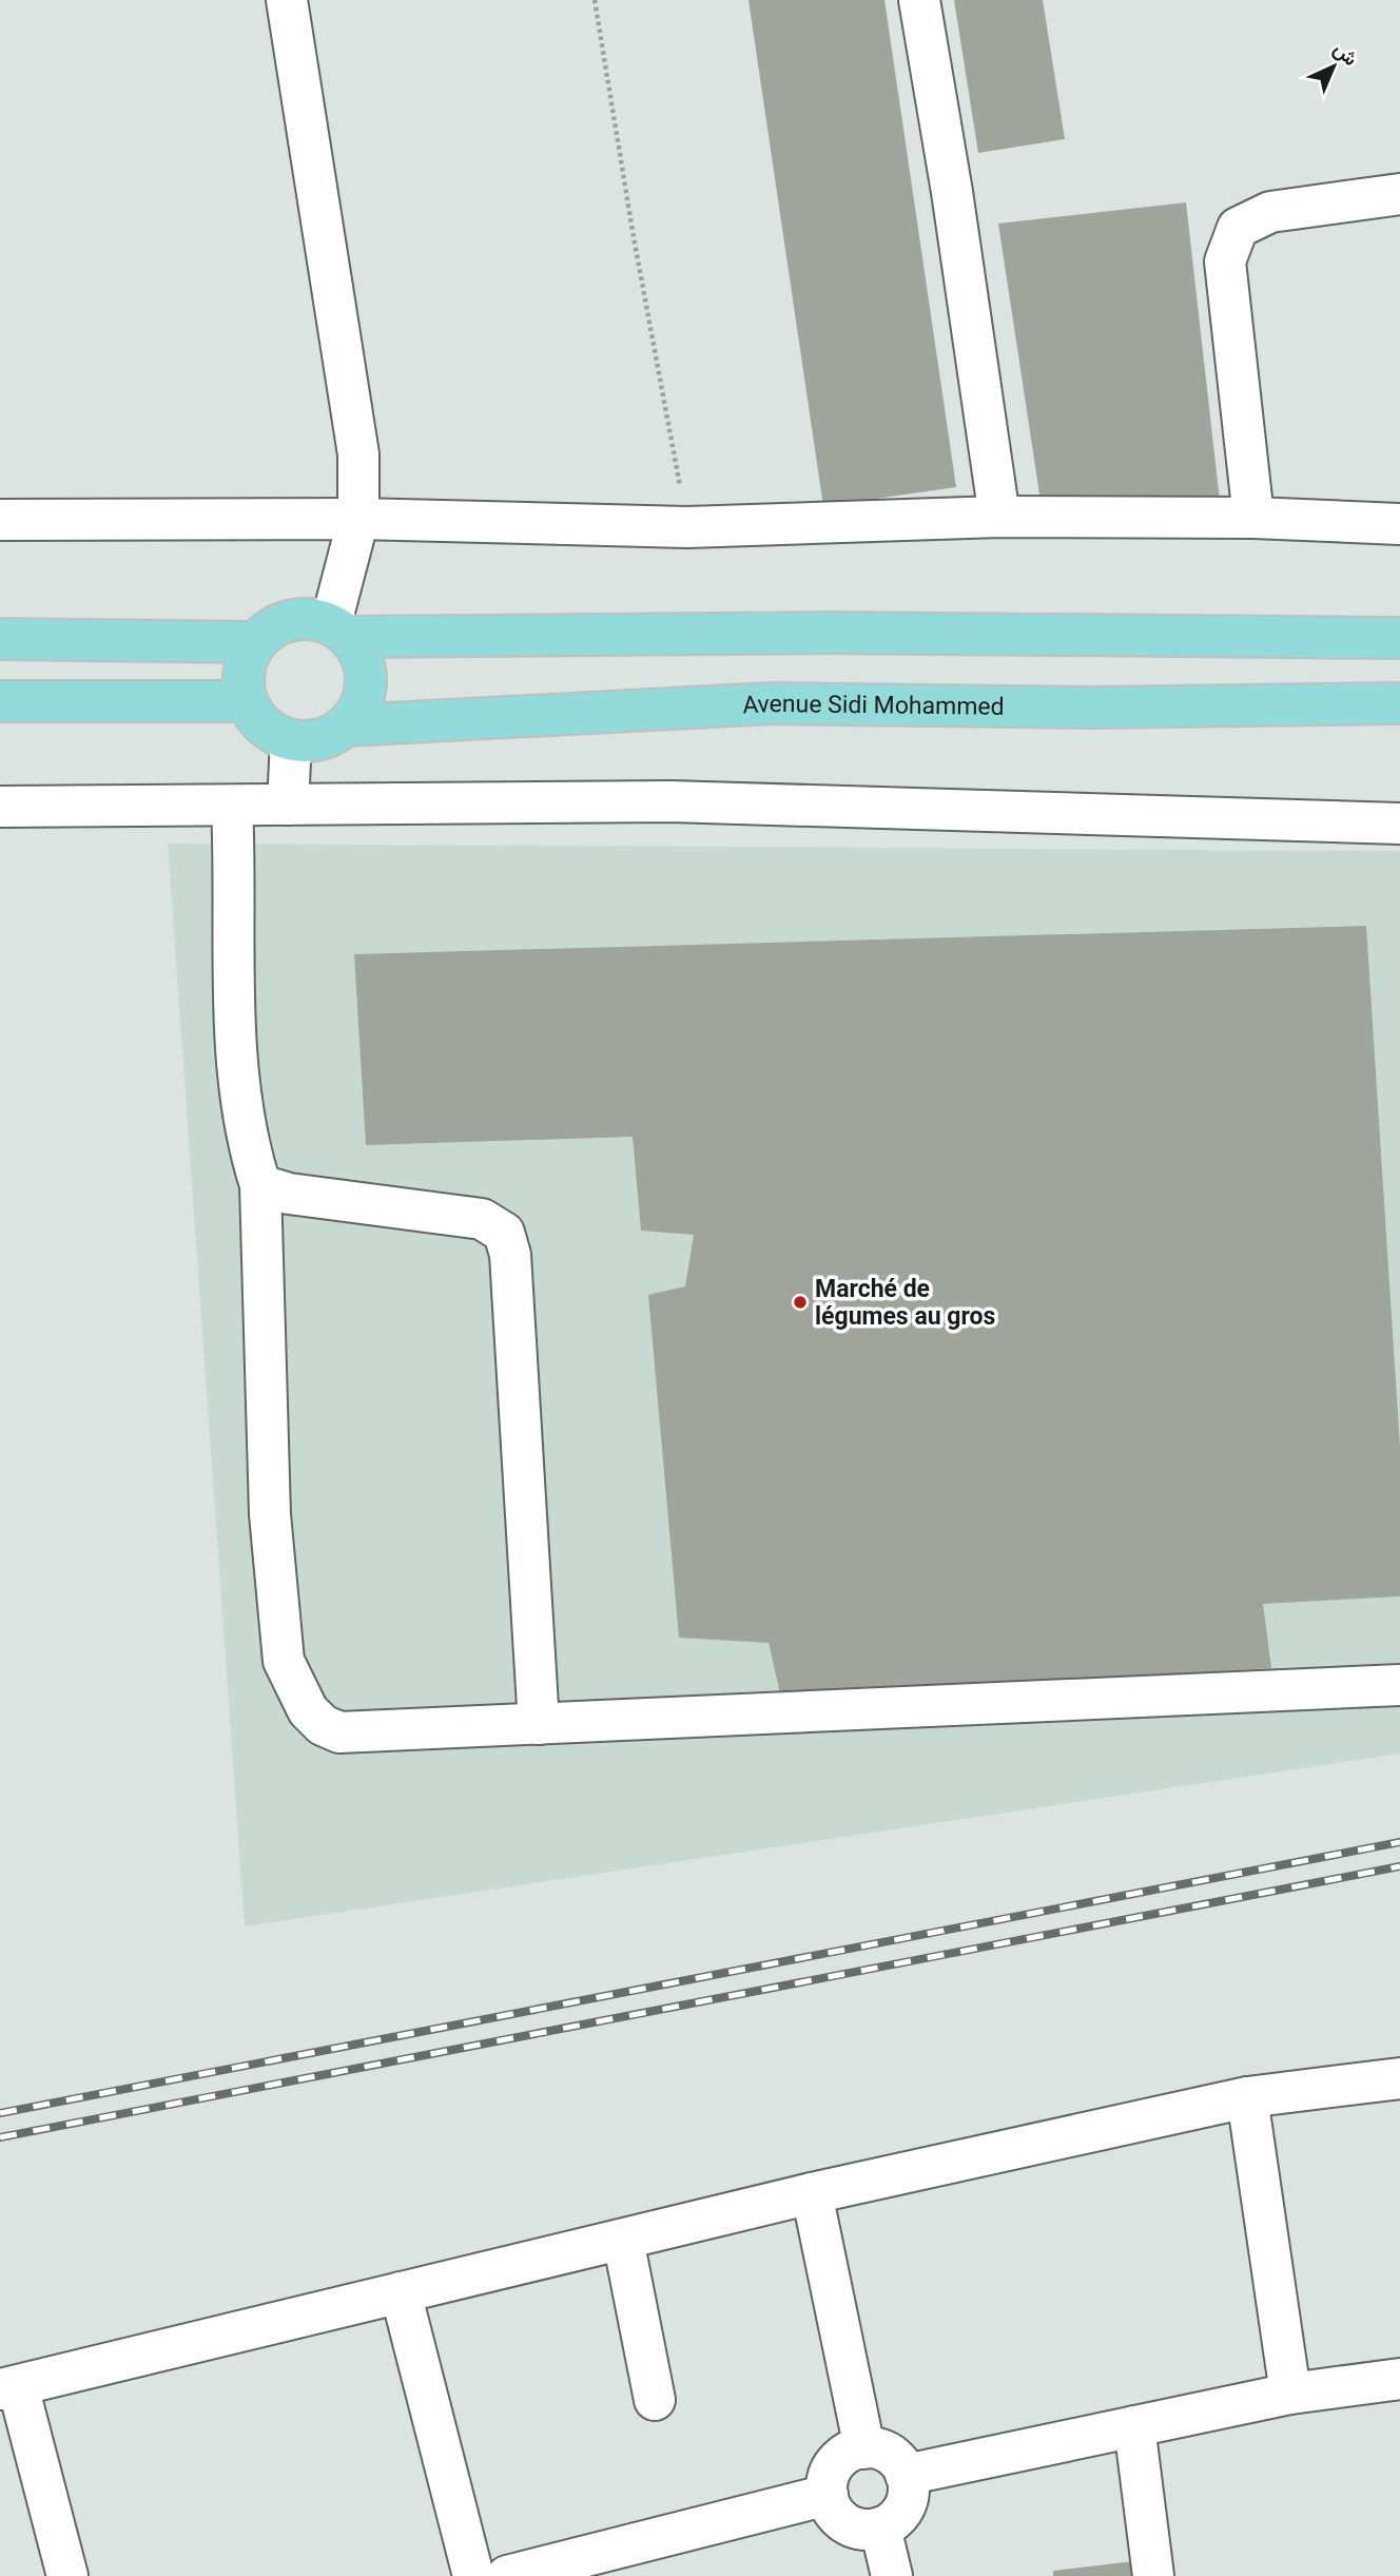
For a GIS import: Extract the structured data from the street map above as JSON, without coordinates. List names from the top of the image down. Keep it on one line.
{"streets":{"main road":["Avenue Sidi Mohammed"]},"places":["Marché de légumes au gros"],"north":"top right"}
